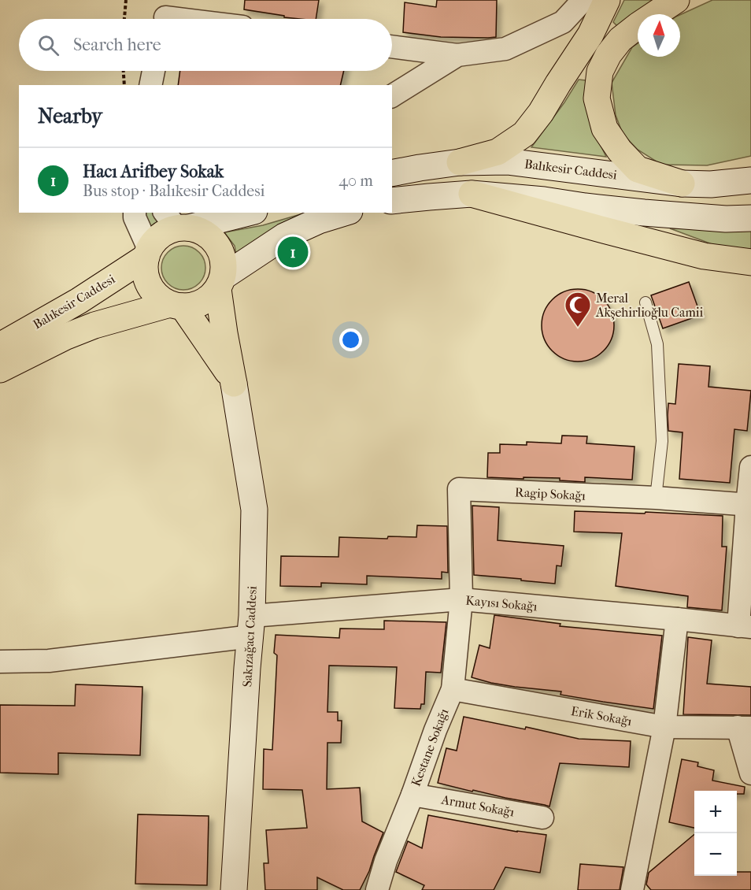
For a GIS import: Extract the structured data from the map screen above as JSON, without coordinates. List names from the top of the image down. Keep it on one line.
{"streets":{"main road":["Balıkesir Caddesi","Sakızağacı Caddesi"],"street":["Ragip Sokağı","Kayısı Sokağı","Erik Sokağı","Kestane Sokağı","Armut Sokağı"]},"crossings":[["Ragip Sokağı","Kayısı Sokağı"],["Ragip Sokağı","Kestane Sokağı"],["Kayısı Sokağı","Sakızağacı Caddesi"],["Kayısı Sokağı","Kestane Sokağı"],["Erik Sokağı","Kestane Sokağı"],["Kestane Sokağı","Armut Sokağı"]],"places":{"mosque":["Meral Akşehirlioğlu Camii"]},"north":"top","page":{"search":"Search here","heading":"Nearby","list":[{"mark":"1","name":"Hacı Ari̇fbey Sokak","note":"Bus stop · Balıkesir Caddesi","value":"40 m"}],"pins":"1","map_buttons":["+","−"]}}
